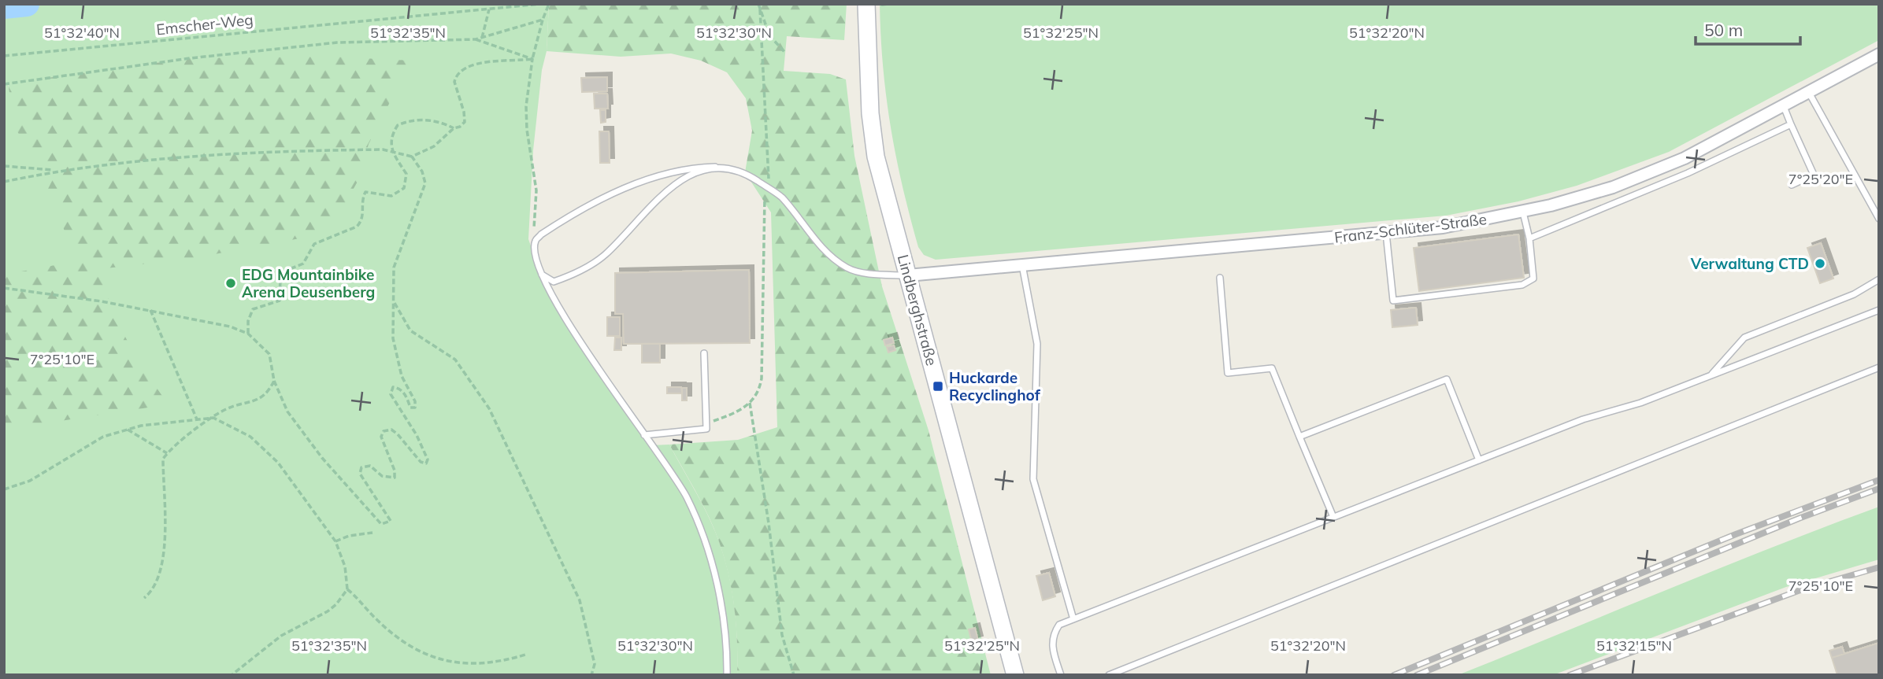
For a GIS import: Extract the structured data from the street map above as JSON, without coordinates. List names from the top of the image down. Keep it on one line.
{"streets":{"main road":["Lindberghstraße"],"street":["Franz-Schlüter-Straße"],"path":["Emscher-Weg"]},"crossings":[["Franz-Schlüter-Straße","Lindberghstraße"]],"places":{"other":["Verwaltung CTD","EDG Mountainbike Arena Deusenberg"],"transit":["Huckarde Recyclinghof"]},"scale_bar":"50 m","coordinates":["51°32'40\"N","51°32'35\"N","51°32'30\"N","51°32'25\"N","51°32'20\"N","7°25'20\"E","7°25'10\"E","51°32'15\"N"]}
